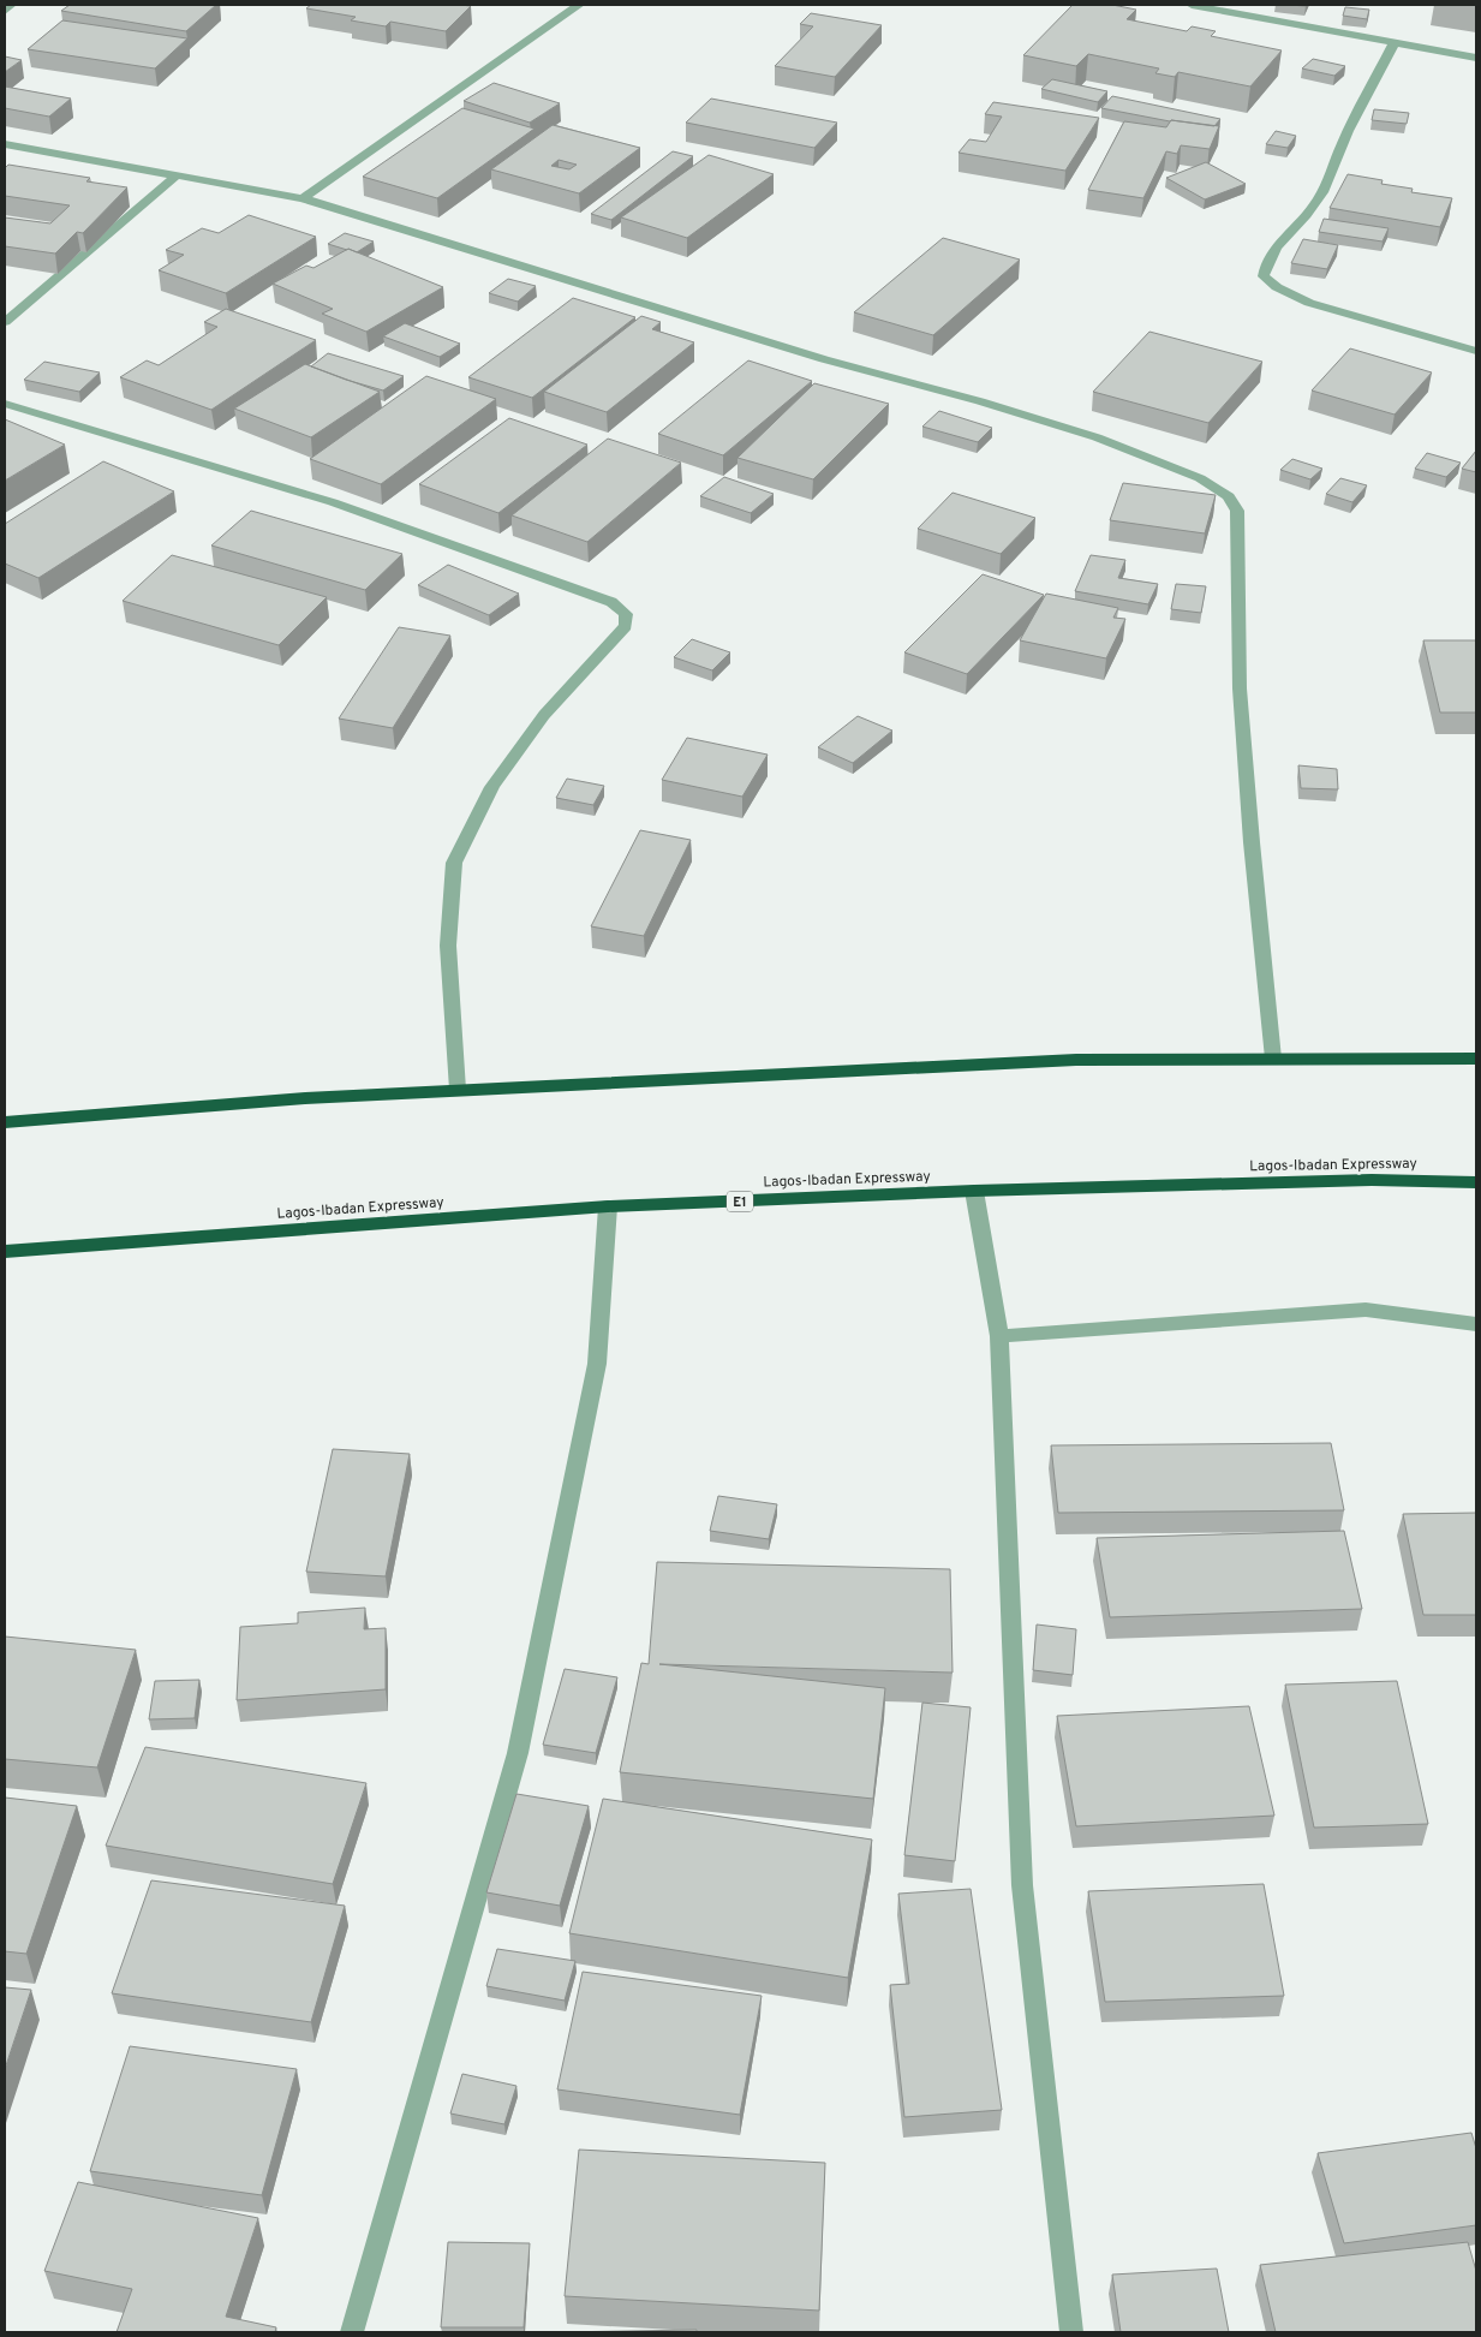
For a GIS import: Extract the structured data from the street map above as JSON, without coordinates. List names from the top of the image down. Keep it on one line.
{"streets":{"highway":["Lagos-Ibadan Expressway","E1"]}}
